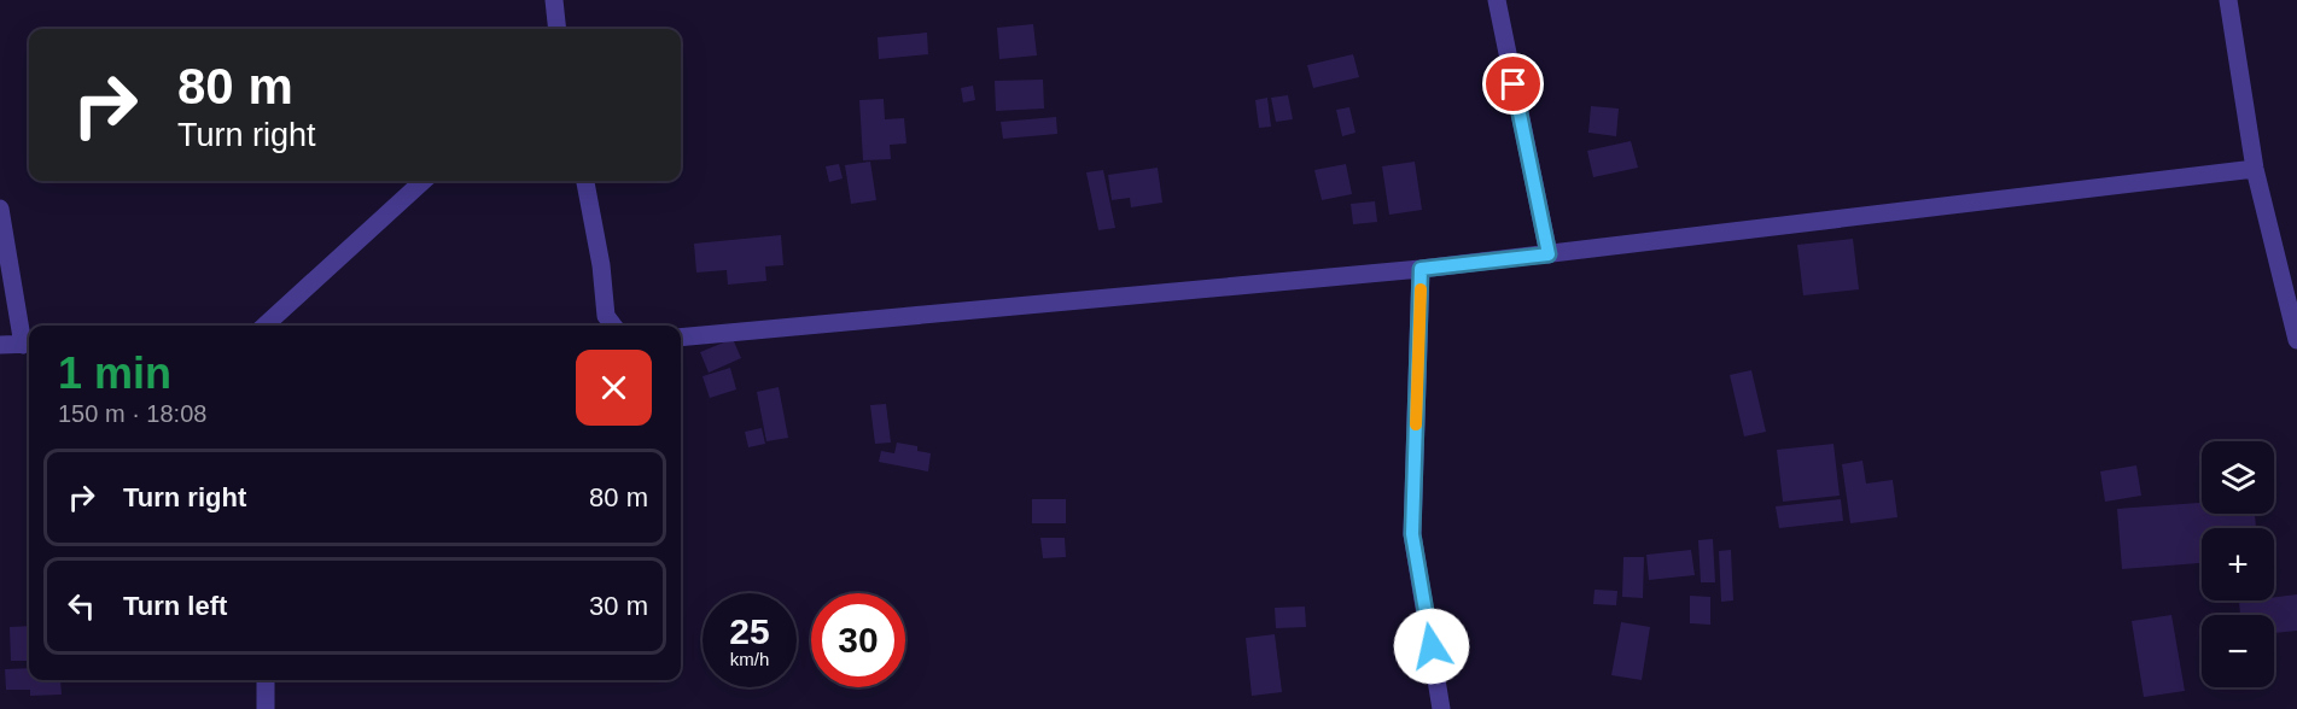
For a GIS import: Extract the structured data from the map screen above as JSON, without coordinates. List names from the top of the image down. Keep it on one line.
{"page":{"turn":["80 m","Turn right"],"heading":["1 min","150 m · 18:08"],"map_buttons":["+","−"],"list":[{"name":"Turn right","value":"80 m"},{"name":"Turn left","value":"30 m"}],"speed":"25 km/h","limit":"30"}}
